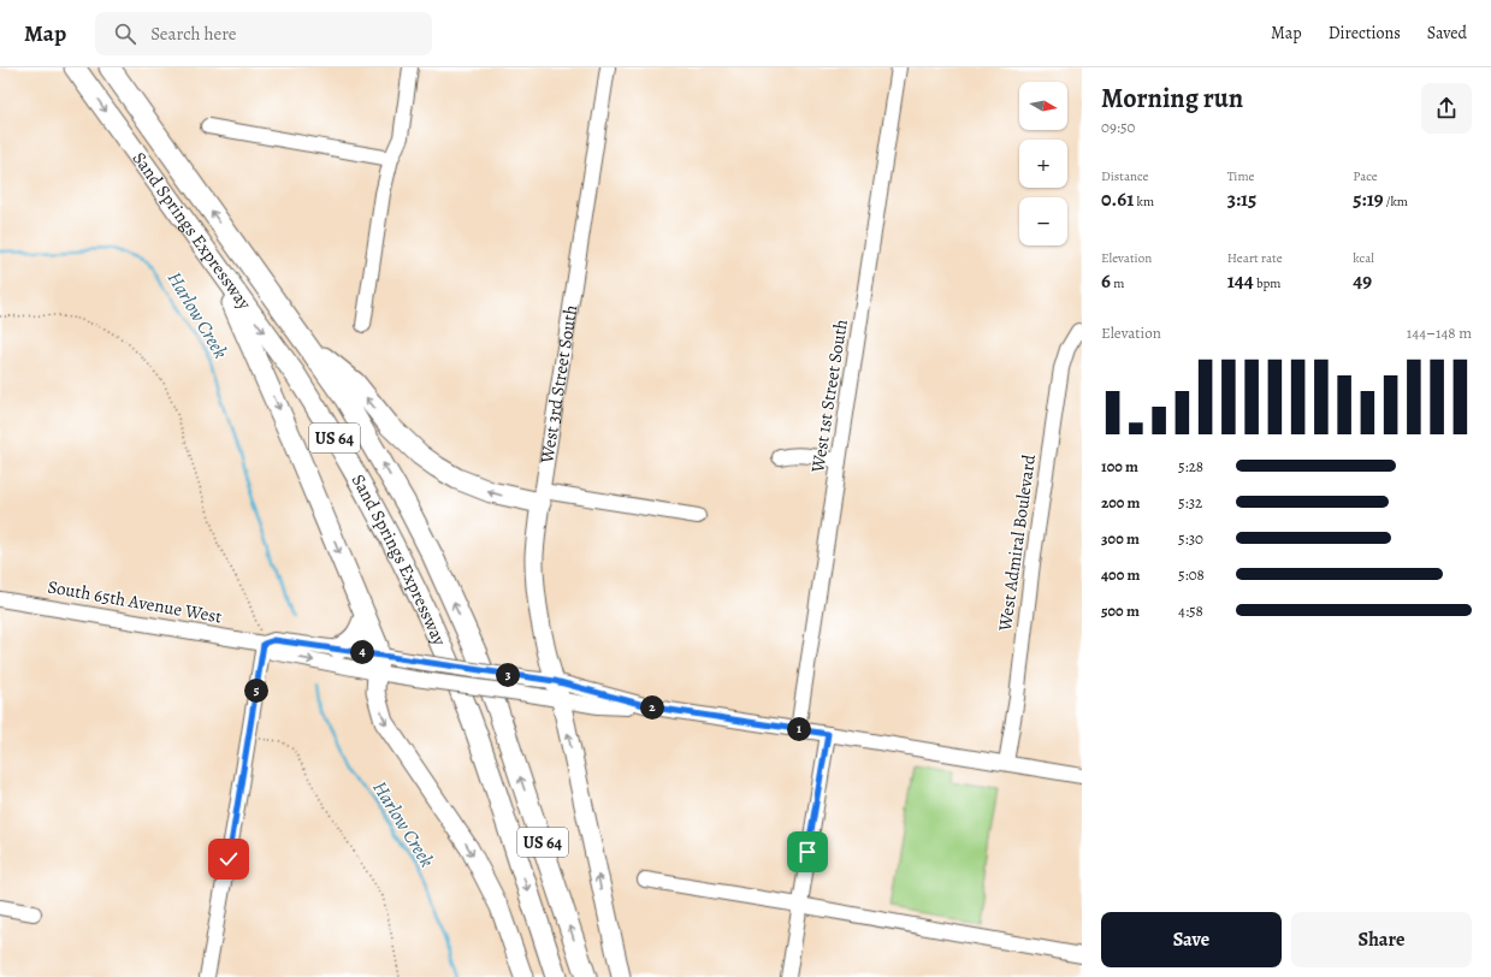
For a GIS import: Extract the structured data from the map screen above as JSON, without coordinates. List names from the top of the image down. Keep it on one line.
{"streets":{"highway":["Sand Springs Expressway","US 64"],"main road":["West 3rd Street South"],"street":["West 1st Street South","West Admiral Boulevard","South 65th Avenue West"]},"crossings":[["West 3rd Street South","South 65th Avenue West"],["West 1st Street South","South 65th Avenue West"],["West Admiral Boulevard","South 65th Avenue West"]],"water":["Harlow Creek"],"north":"right","page":{"header":"Map","search":"Search here","nav":["Map","Directions","Saved"],"heading":["Morning run","09:50"],"map_buttons":["+","−"],"stats":[["Distance","0.61 km"],["Time","3:15"],["Pace","5:19 /km"],["Elevation","6 m"],["Heart rate","144 bpm"],["kcal","49"]],"chart":["Elevation","144–148 m"],"list":[{"name":"100 m","note":"5:28"},{"name":"200 m","note":"5:32"},{"name":"300 m","note":"5:30"},{"name":"400 m","note":"5:08"},{"name":"500 m","note":"4:58"}],"pins":["4","3","5","2","1"],"buttons":["Save","Share"]}}
